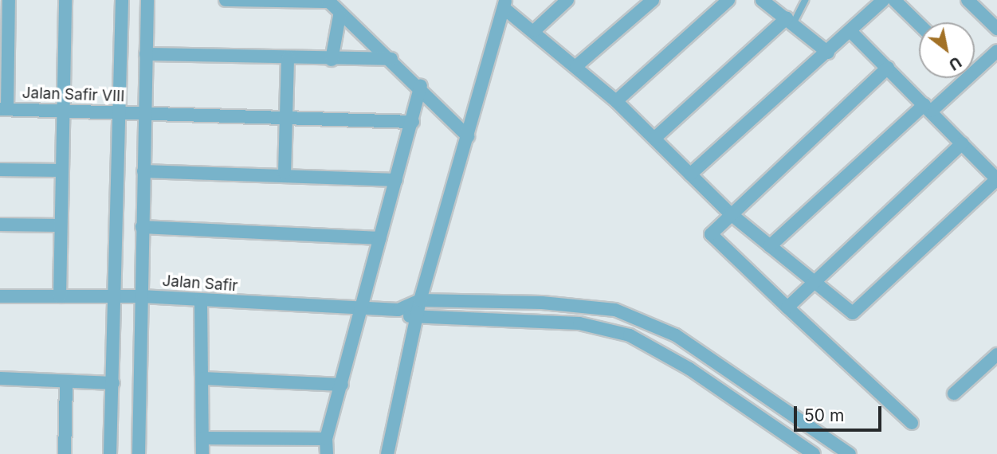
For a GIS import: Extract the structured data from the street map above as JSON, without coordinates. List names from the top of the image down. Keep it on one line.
{"streets":{"street":["Jalan Safir VIII","Jalan Safir"]},"scale_bar":"50 m","north":"bottom right"}
